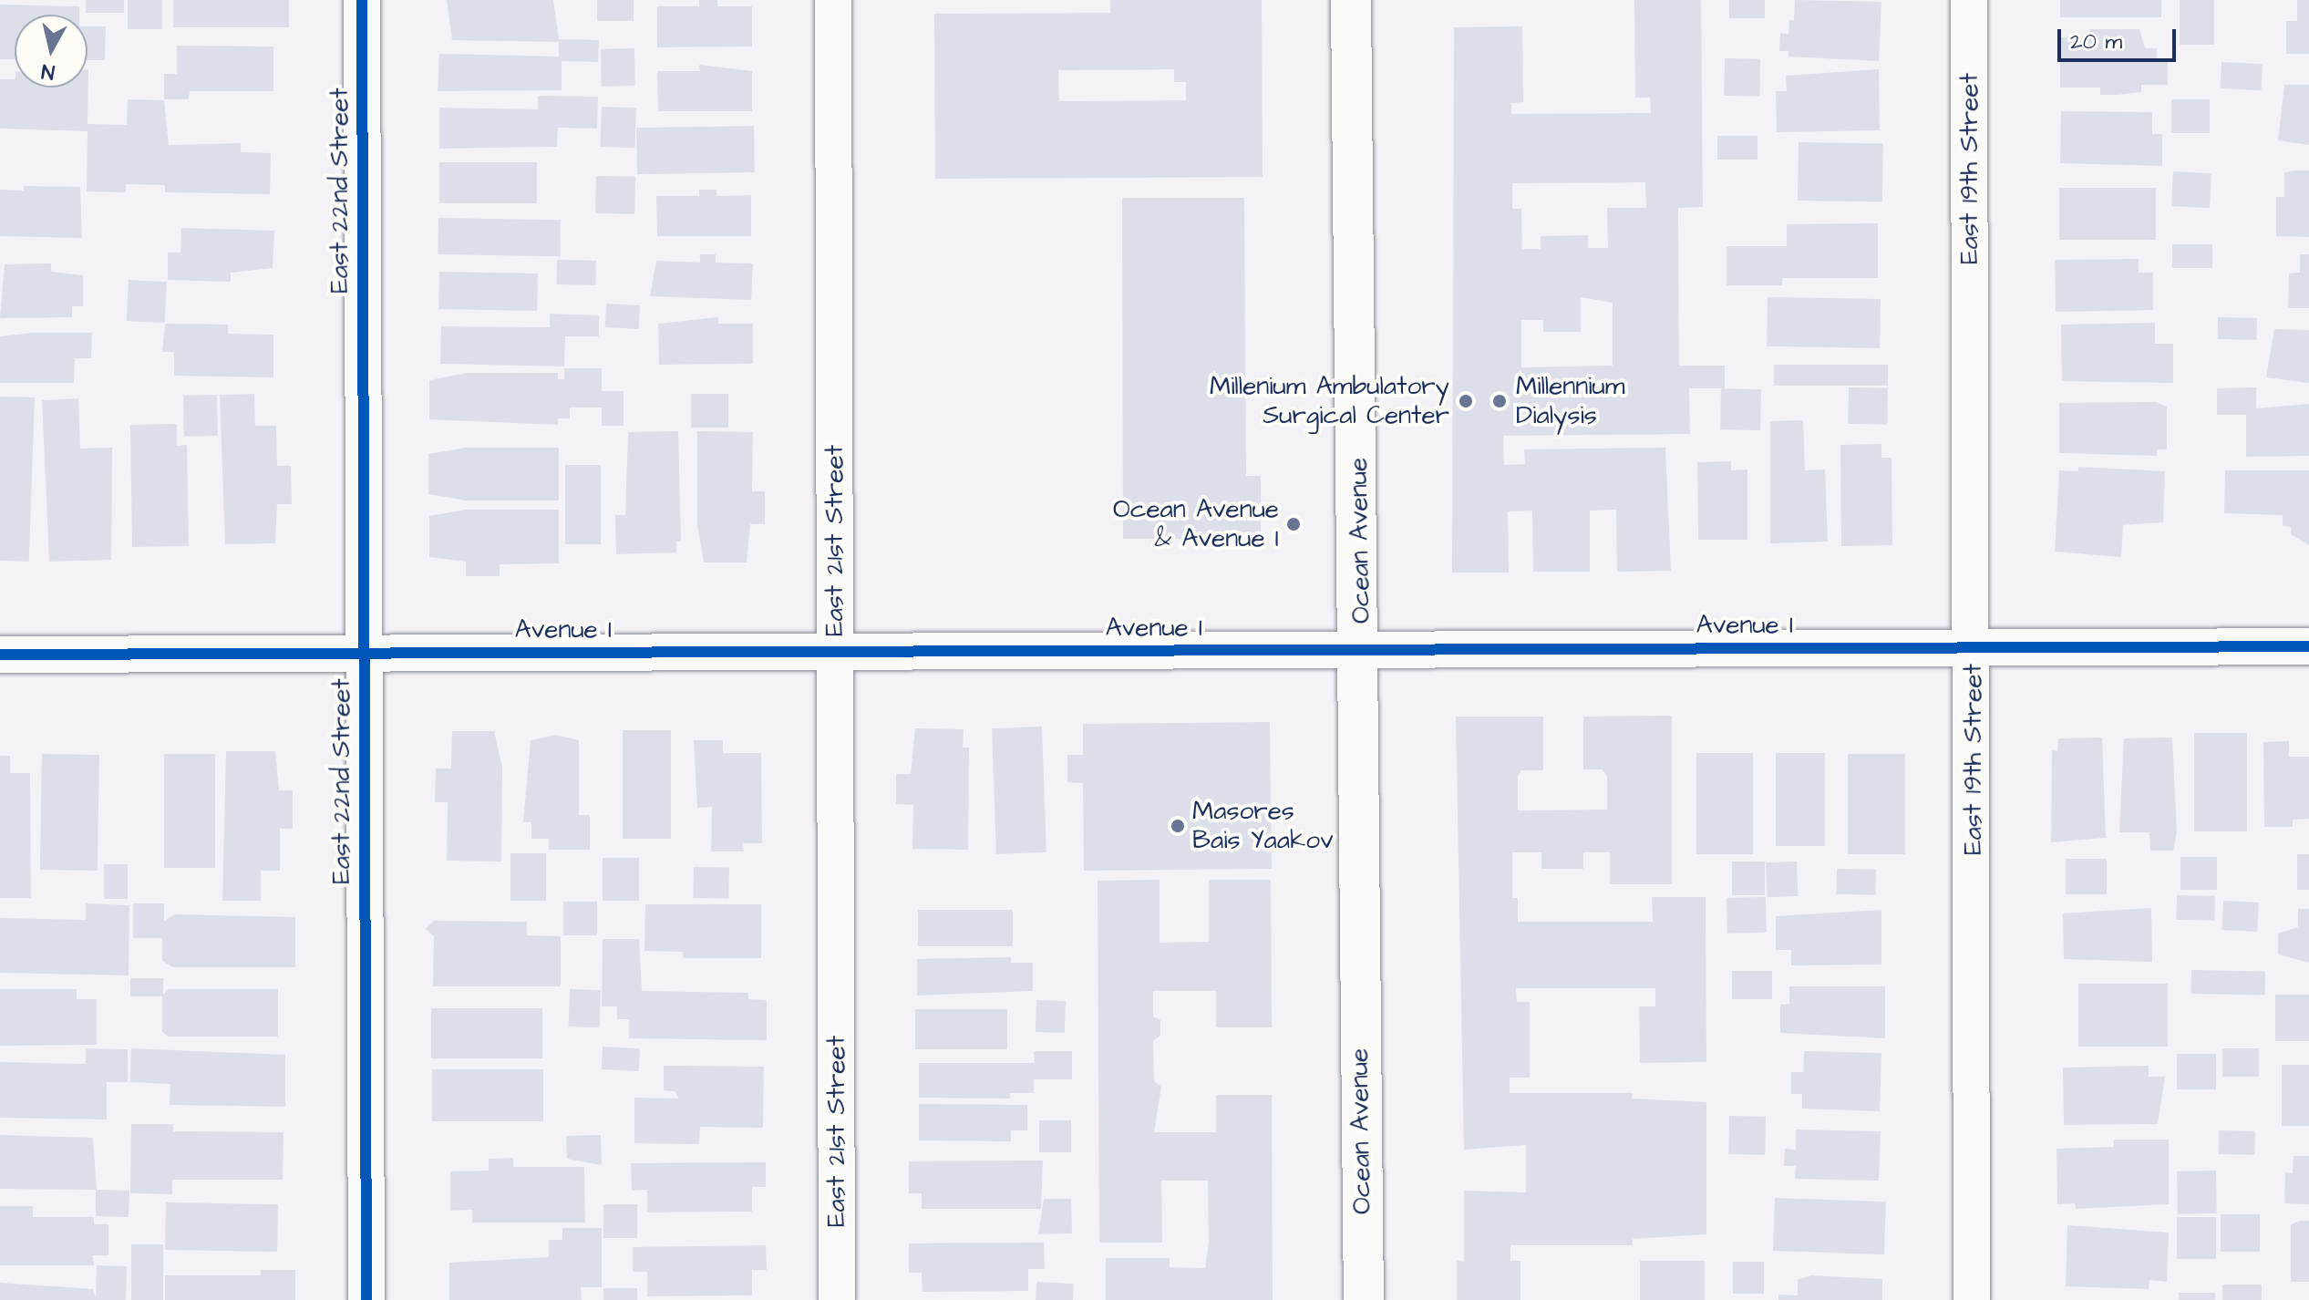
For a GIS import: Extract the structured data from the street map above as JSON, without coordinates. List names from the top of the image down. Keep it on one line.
{"streets":{"main road":["Ocean Avenue"],"street":["East 19th Street","East 22nd Street","East 21st Street","Avenue I"]},"crossings":[["East 19th Street","Avenue I"],["East 22nd Street","Avenue I"],["East 21st Street","Avenue I"],["Ocean Avenue","Avenue I"]],"places":["Millenium Ambulatory Surgical Center","Millennium Dialysis","Ocean Avenue & Avenue I","Masores Bais Yaakov"],"scale_bar":"20 m","north":"bottom"}
